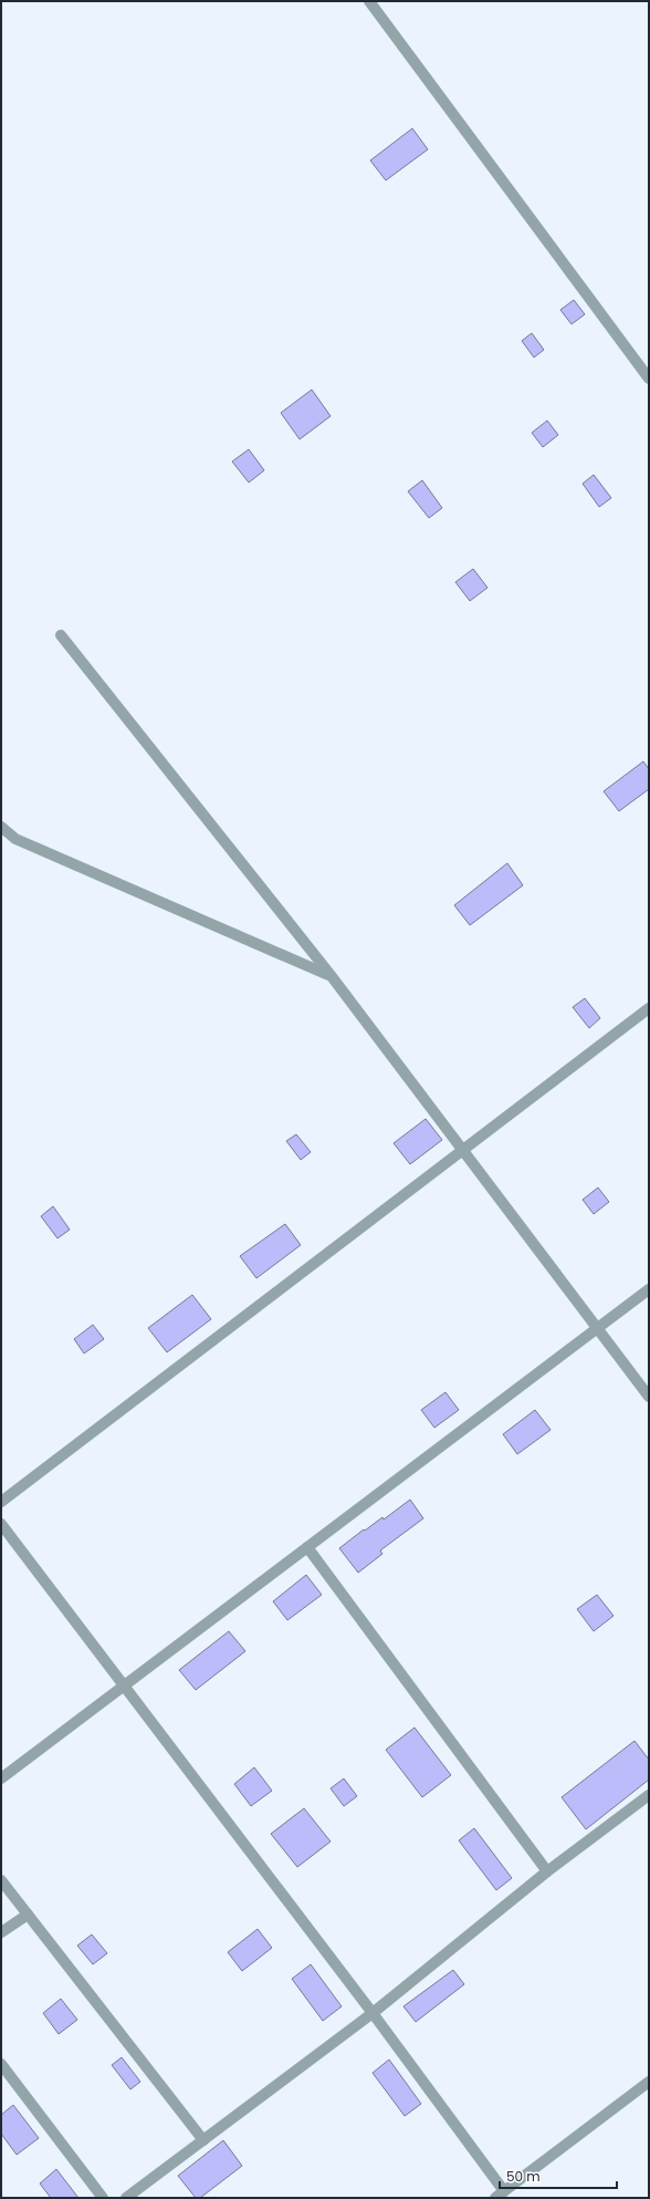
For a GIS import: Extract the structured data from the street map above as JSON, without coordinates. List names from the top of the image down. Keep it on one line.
{"scale_bar":"50 m"}
